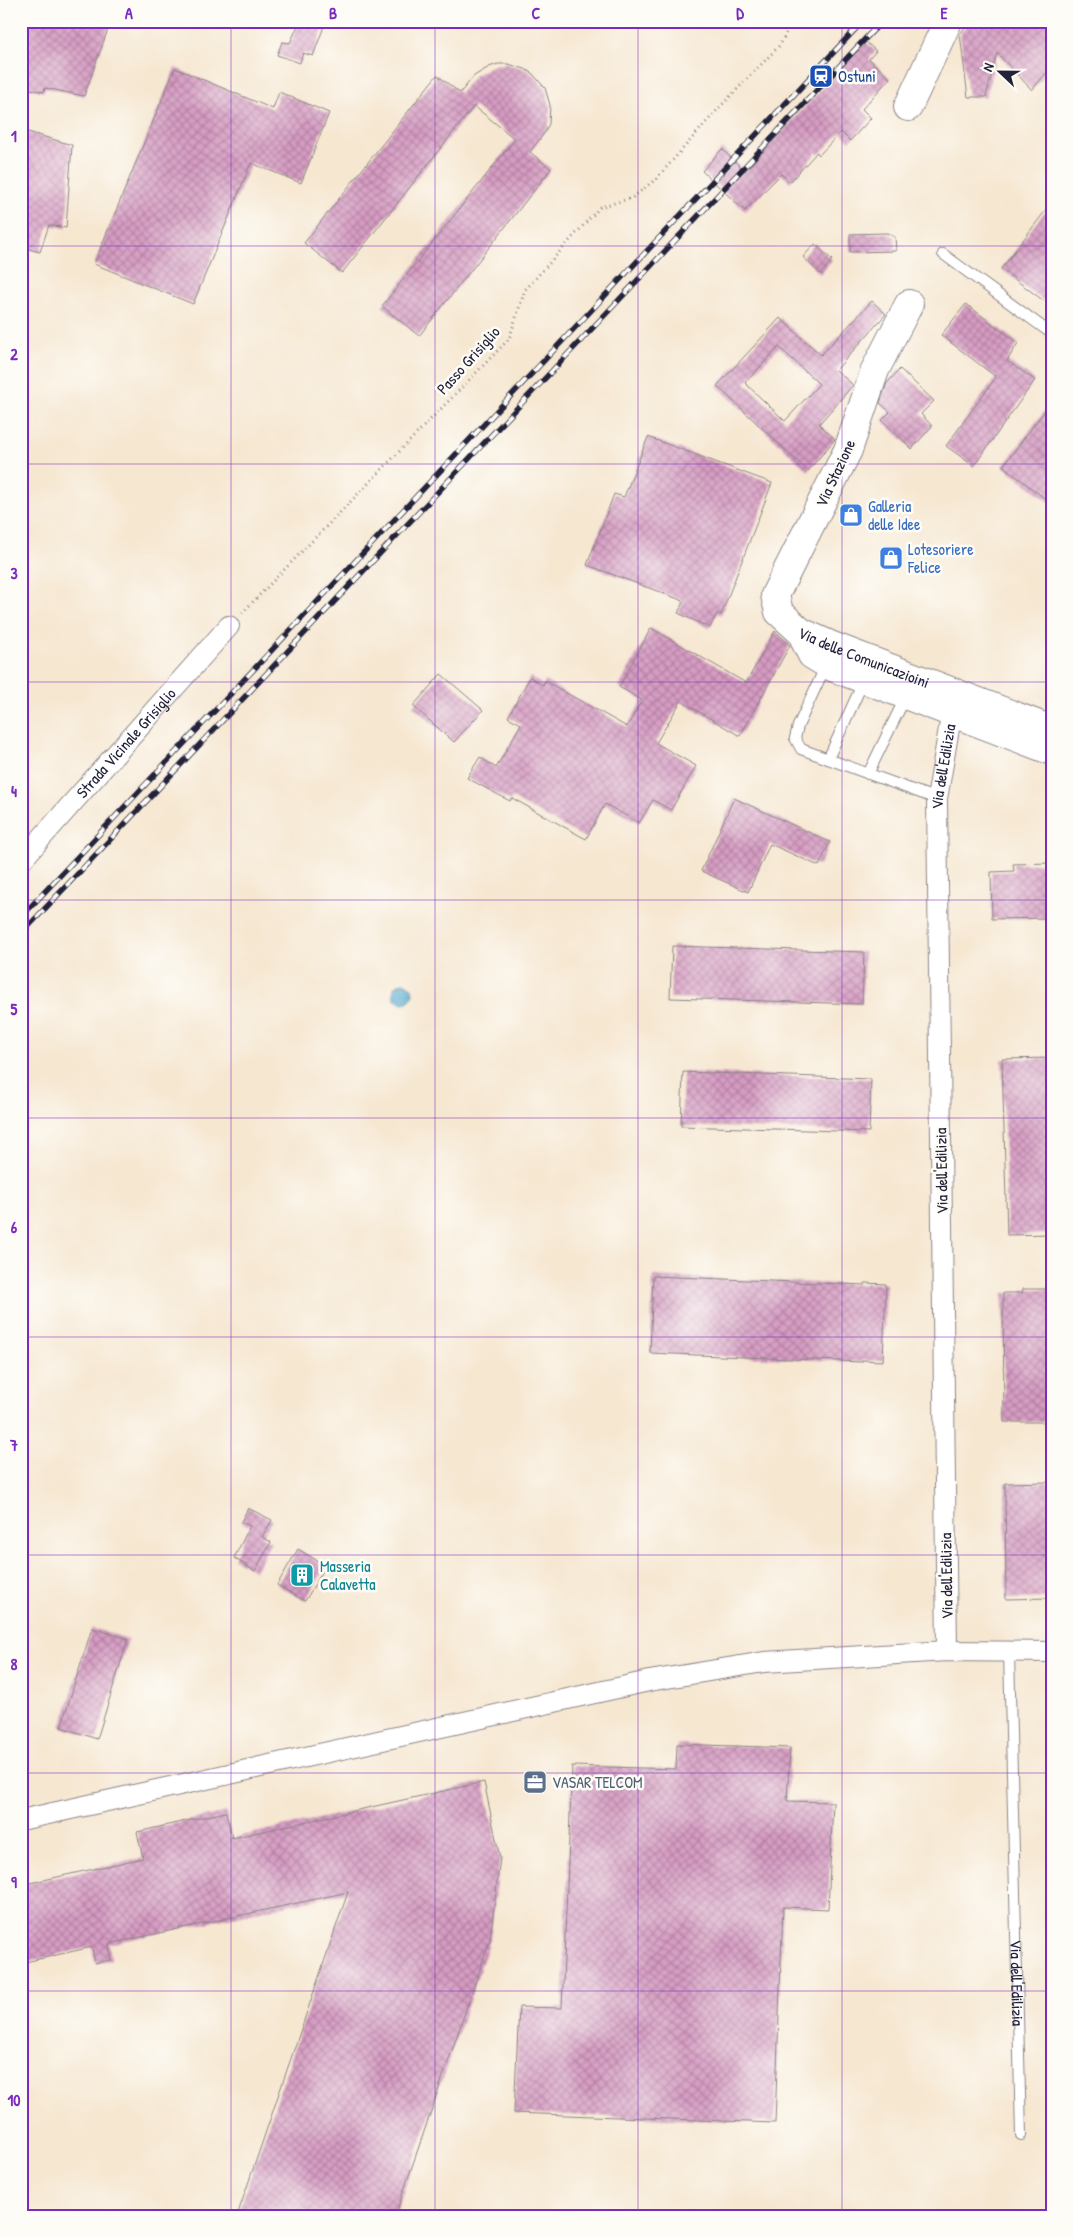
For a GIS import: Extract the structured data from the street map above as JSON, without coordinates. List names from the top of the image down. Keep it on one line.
{"streets":{"street":["Via Stazione","Via delle Comunicazioini","Strada Vicinale Grisiglio","Via dell'Edilizia"],"path":["Passo Grisiglio"]},"crossings":[["Passo Grisiglio","Strada Vicinale Grisiglio"],["Via Stazione","Via delle Comunicazioini"],["Via delle Comunicazioini","Via dell'Edilizia"]],"places":{"station":["Ostuni"],"shop":["Galleria delle Idee","Lotesoriere Felice"],"building":["Masseria Calavetta"],"office":["VASAR TELCOM"]},"north":"left","grid":{"columns":["A","B","C","D","E"],"rows":["1","2","3","4","5","6","7","8","9","10"]}}
